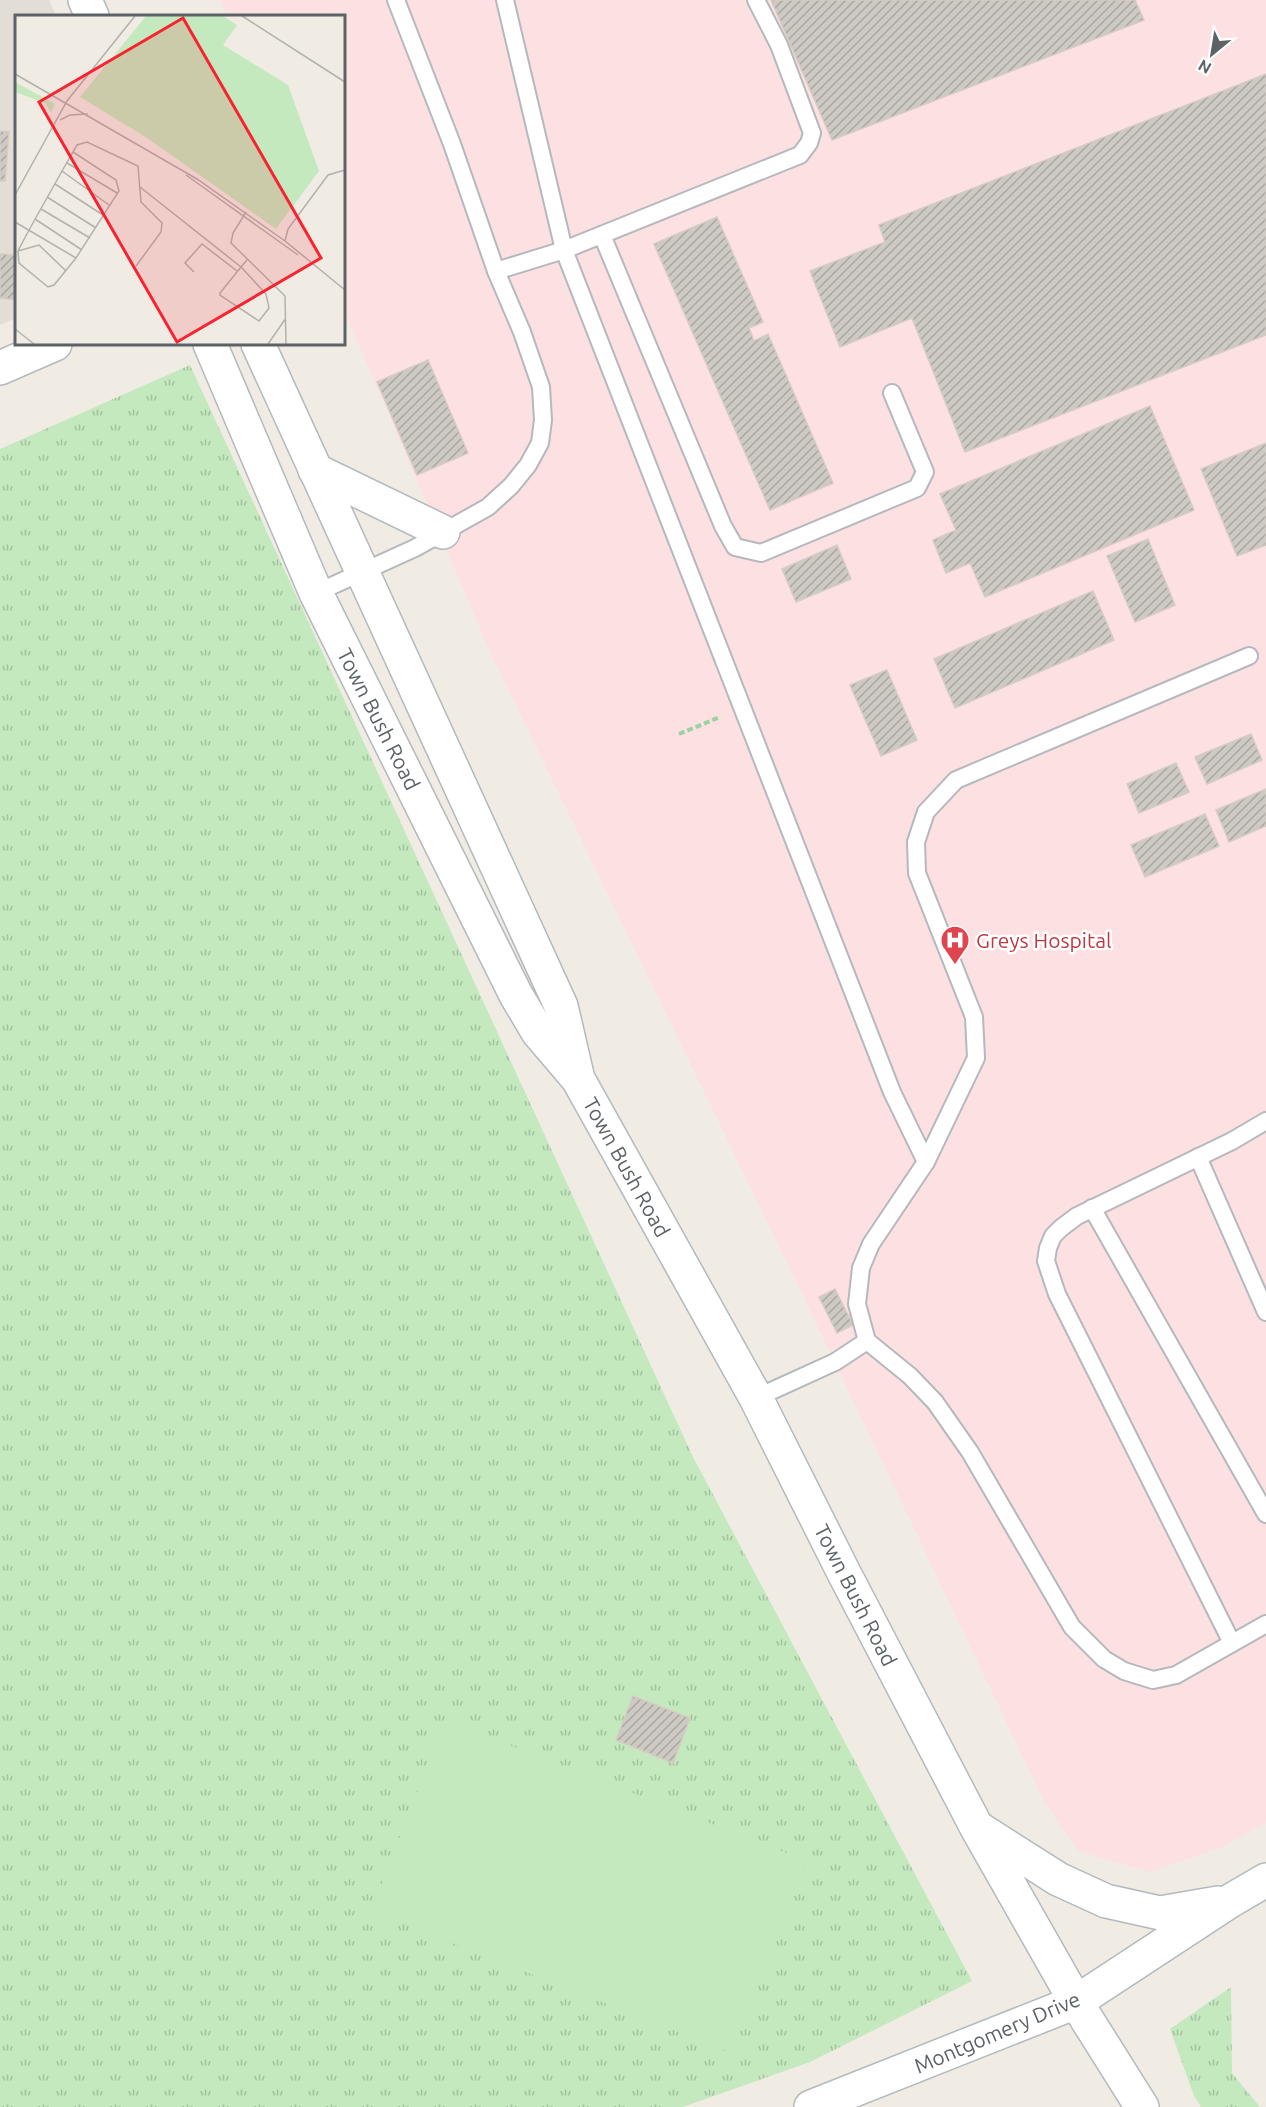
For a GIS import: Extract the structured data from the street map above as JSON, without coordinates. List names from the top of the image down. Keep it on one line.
{"streets":{"street":["Town Bush Road","Montgomery Drive"]},"crossings":[["Town Bush Road","Montgomery Drive"]],"places":{"hospital":["Greys Hospital"]},"north":"bottom left"}
